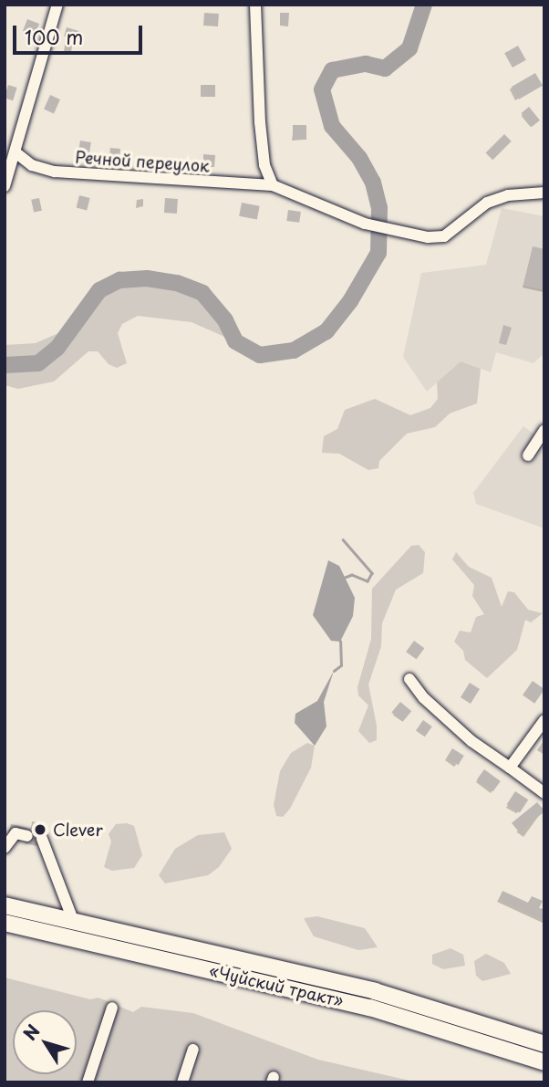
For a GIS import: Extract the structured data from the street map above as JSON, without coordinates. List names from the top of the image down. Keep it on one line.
{"streets":{"highway":["«Чуйский тракт»"],"street":["Речной переулок"]},"places":["Clever"],"scale_bar":"100 m","north":"top left"}
